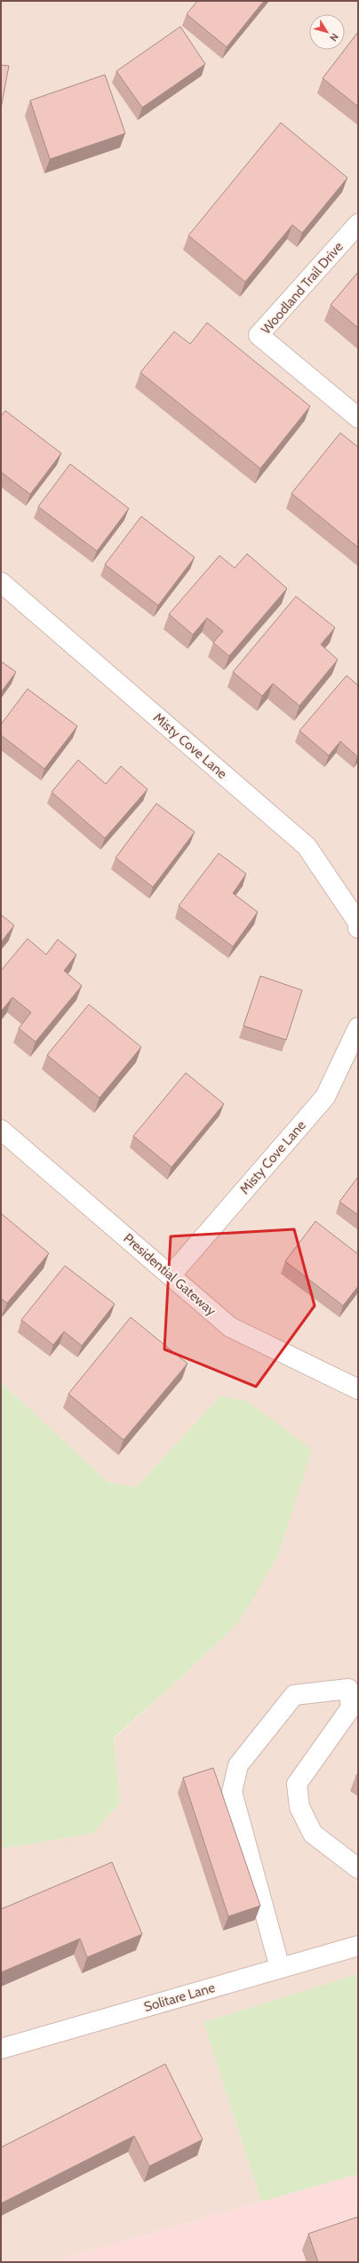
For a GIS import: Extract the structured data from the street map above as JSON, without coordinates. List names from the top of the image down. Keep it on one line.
{"streets":{"street":["Woodland Trail Drive","Misty Cove Lane","Presidential Gateway","Solitare Lane"]},"crossings":[["Misty Cove Lane","Presidential Gateway"]],"north":"bottom right"}
